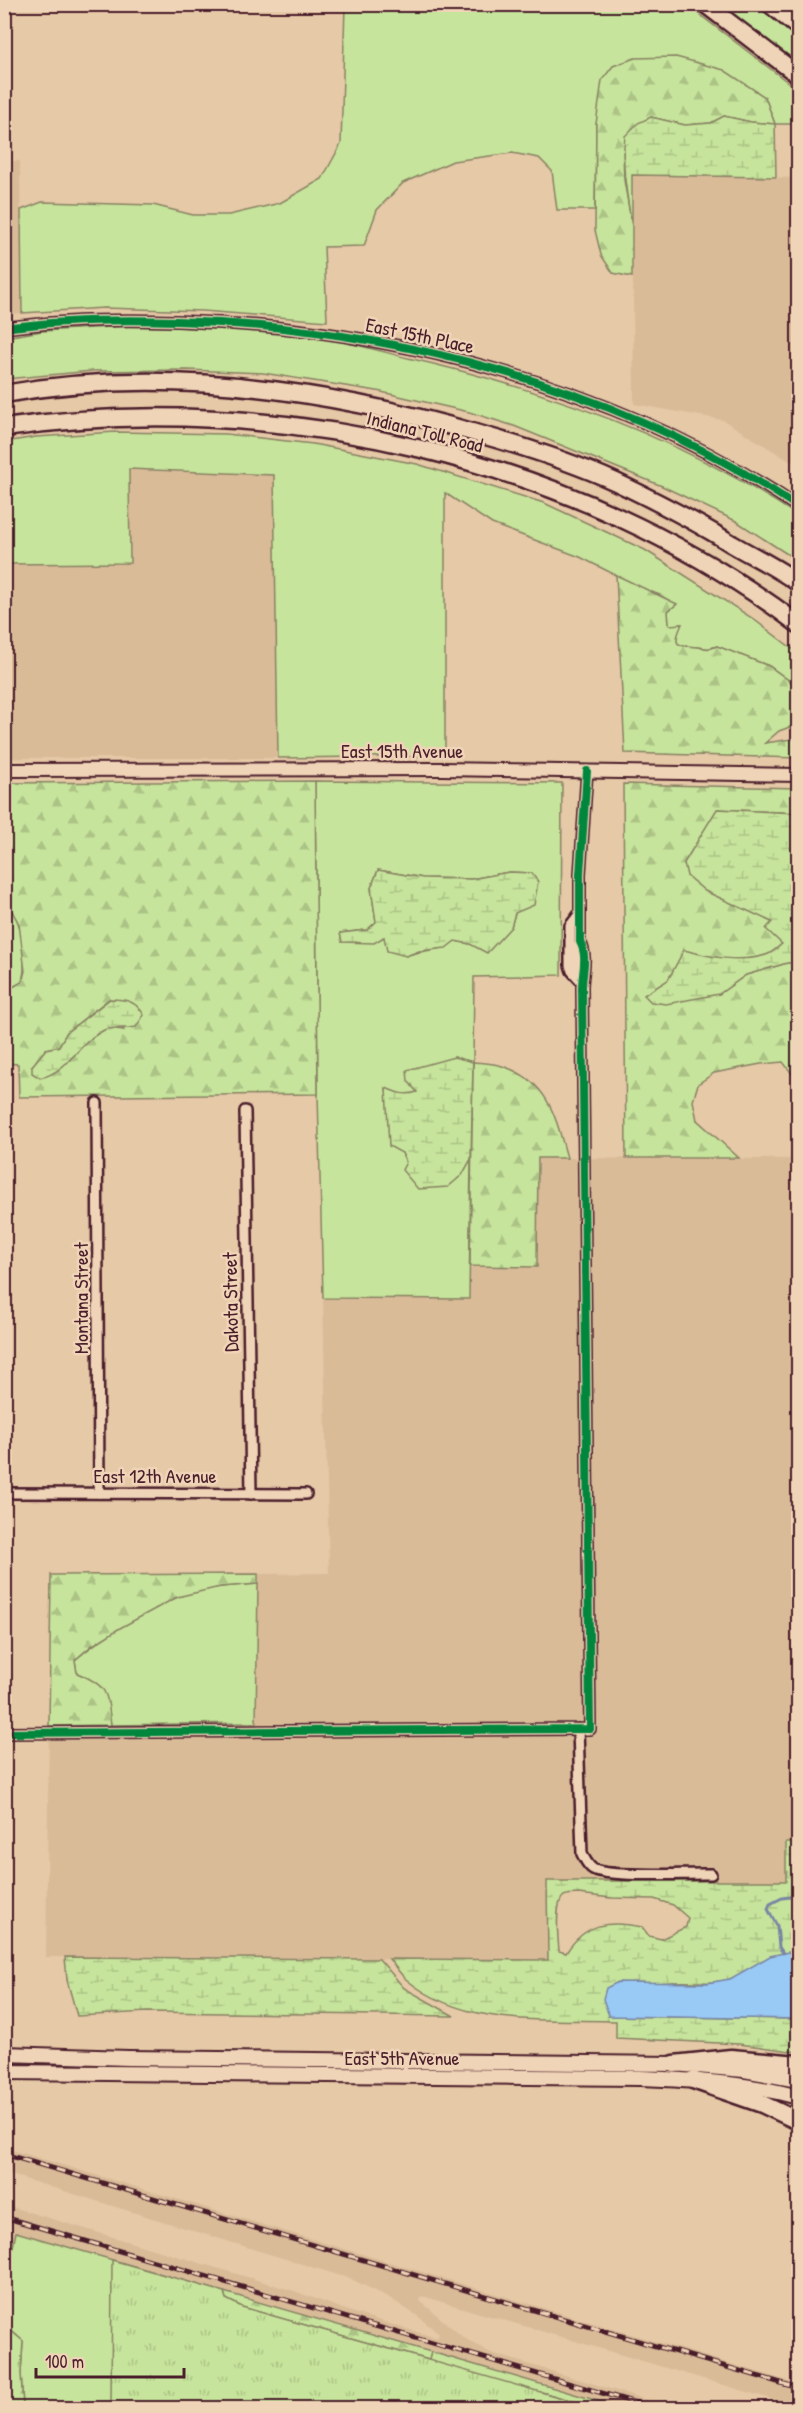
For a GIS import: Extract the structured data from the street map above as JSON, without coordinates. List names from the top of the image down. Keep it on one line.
{"streets":{"highway":["Indiana Toll Road"],"main road":["East 5th Avenue"],"street":["East 15th Place","East 15th Avenue","Montana Street","Dakota Street","East 12th Avenue"]},"crossings":[["Montana Street","East 12th Avenue"],["Dakota Street","East 12th Avenue"]],"scale_bar":"100 m"}
